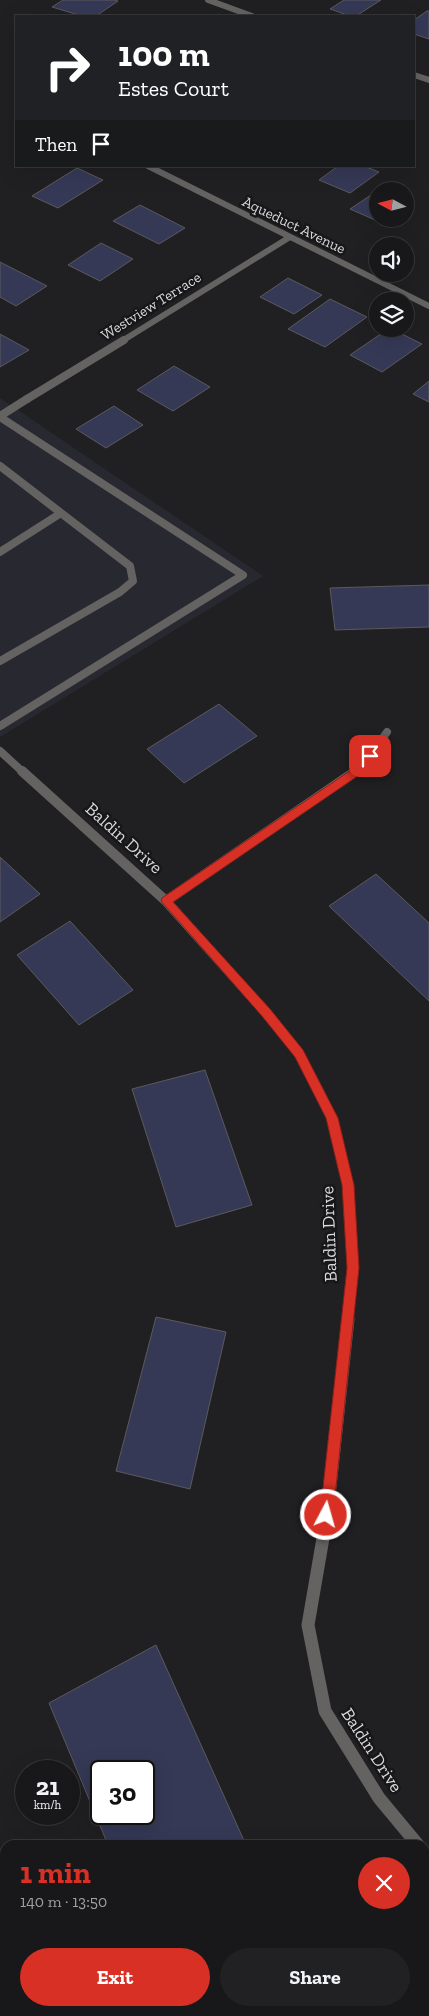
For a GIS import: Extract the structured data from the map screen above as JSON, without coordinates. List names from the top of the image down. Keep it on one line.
{"streets":{"street":["Aqueduct Avenue","Westview Terrace","Baldin Drive"]},"crossings":[["Aqueduct Avenue","Westview Terrace"]],"north":"left","page":{"turn":["100 m","Estes Court"],"then":"Then","speed":"21 km/h","limit":"30","heading":["1 min","140 m · 13:50"],"buttons":["Exit","Share"]}}
